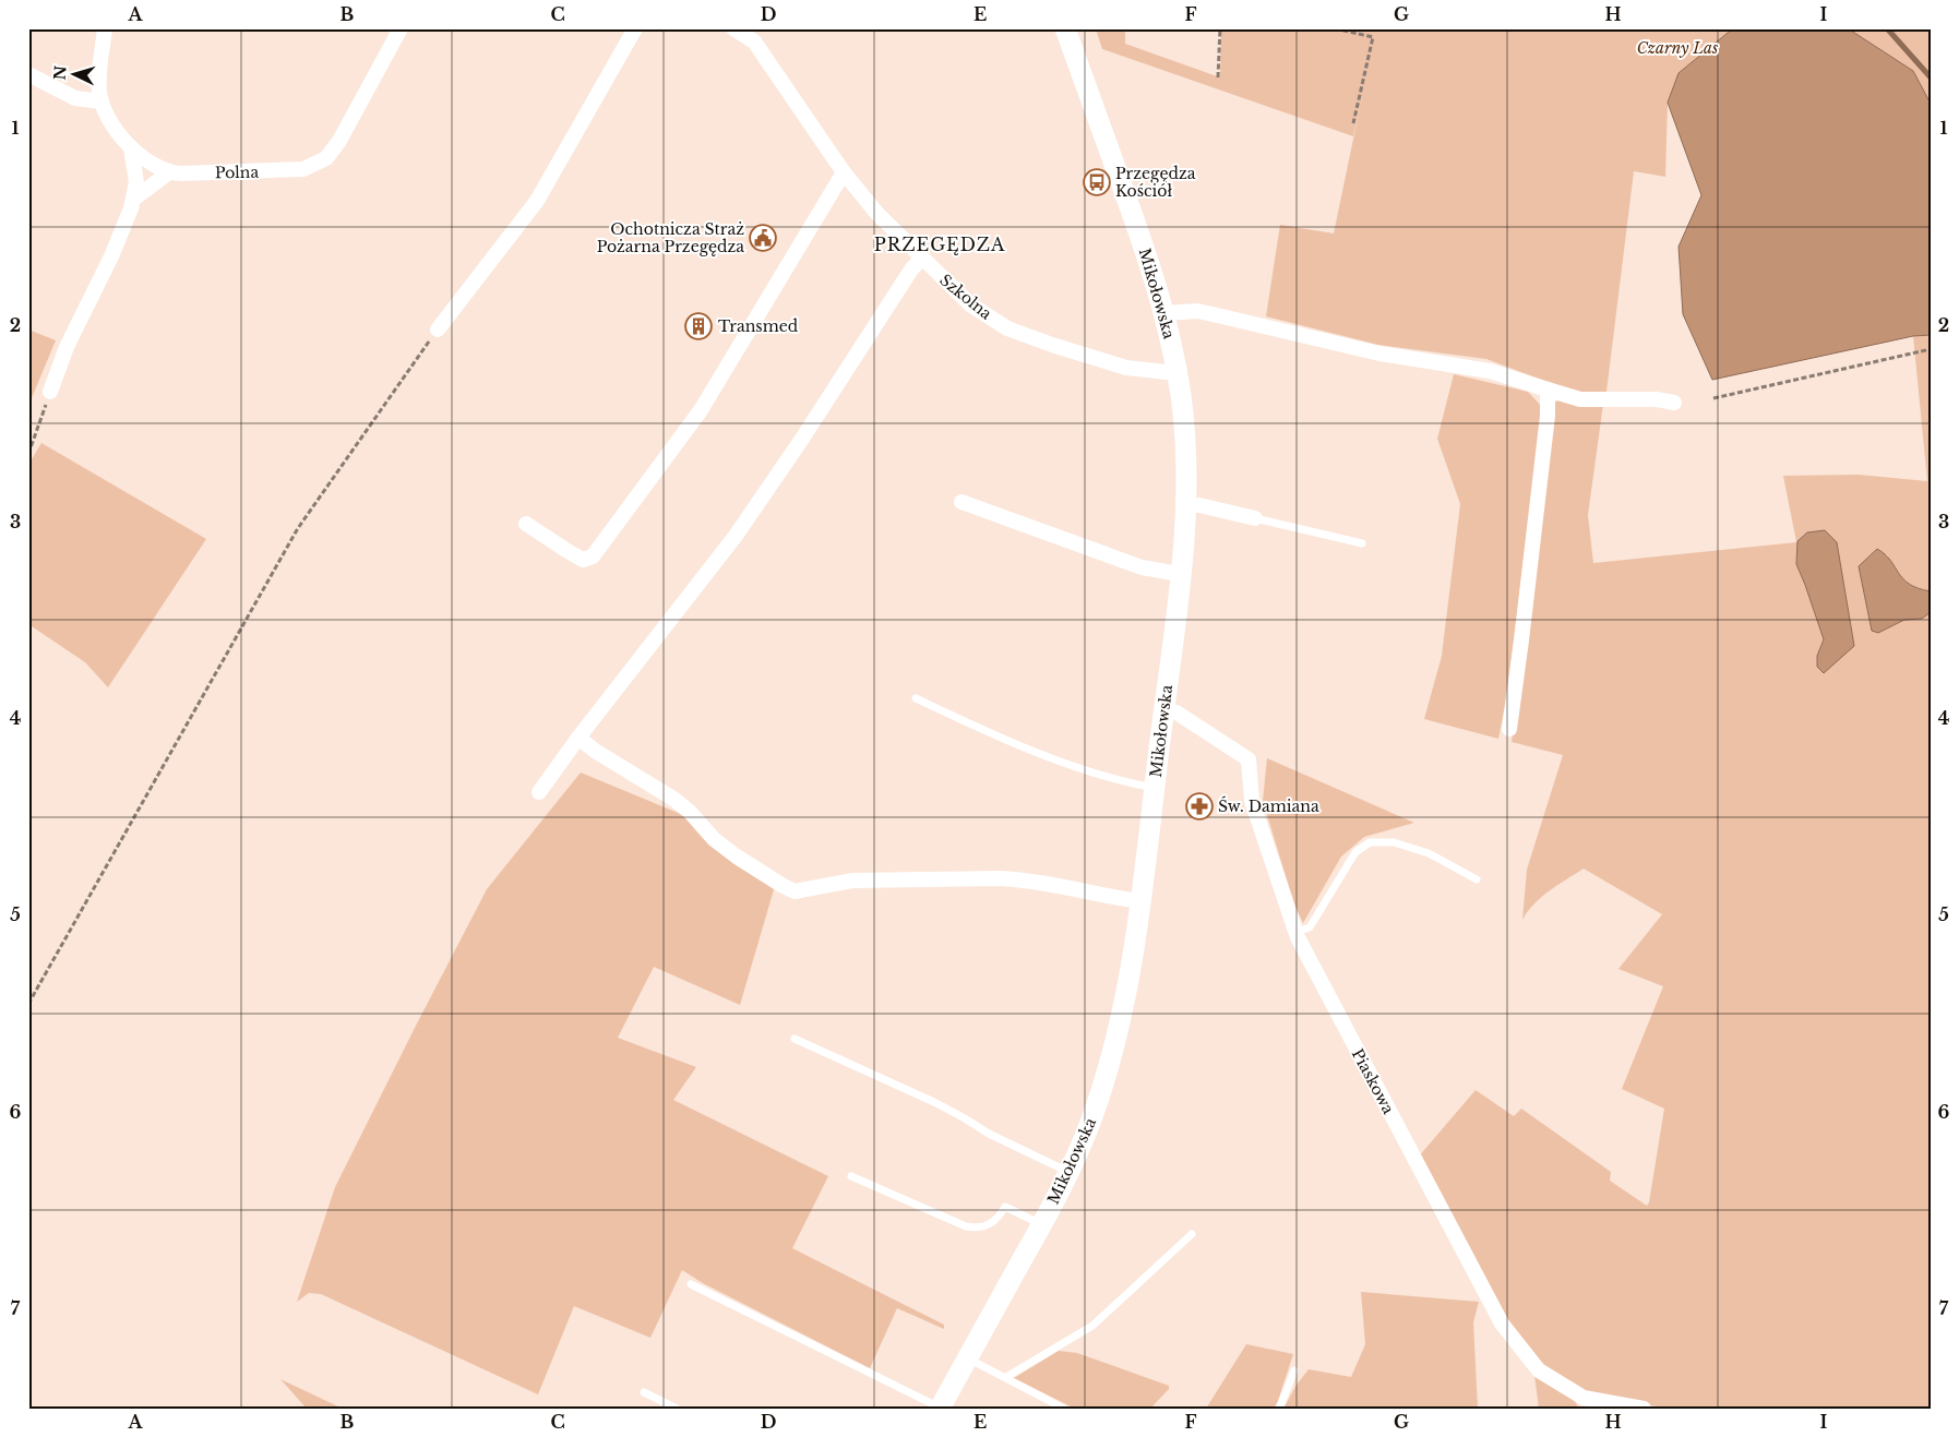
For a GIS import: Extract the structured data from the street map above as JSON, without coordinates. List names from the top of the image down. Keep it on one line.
{"streets":{"main road":["Mikołowska"],"street":["Polna","Szkolna","Piaskowa"]},"crossings":[["Mikołowska","Szkolna"],["Mikołowska","Piaskowa"]],"districts":["PRZEGĘDZA"],"parks":["Czarny Las"],"places":{"bus stop":["Przegędza Kościół"],"public building":["Ochotnicza Straż Pożarna Przegędza"],"building":["Transmed"],"pharmacy":["Św. Damiana"]},"north":"left","grid":{"columns":["A","B","C","D","E","F","G","H","I"],"rows":["1","2","3","4","5","6","7"]}}
